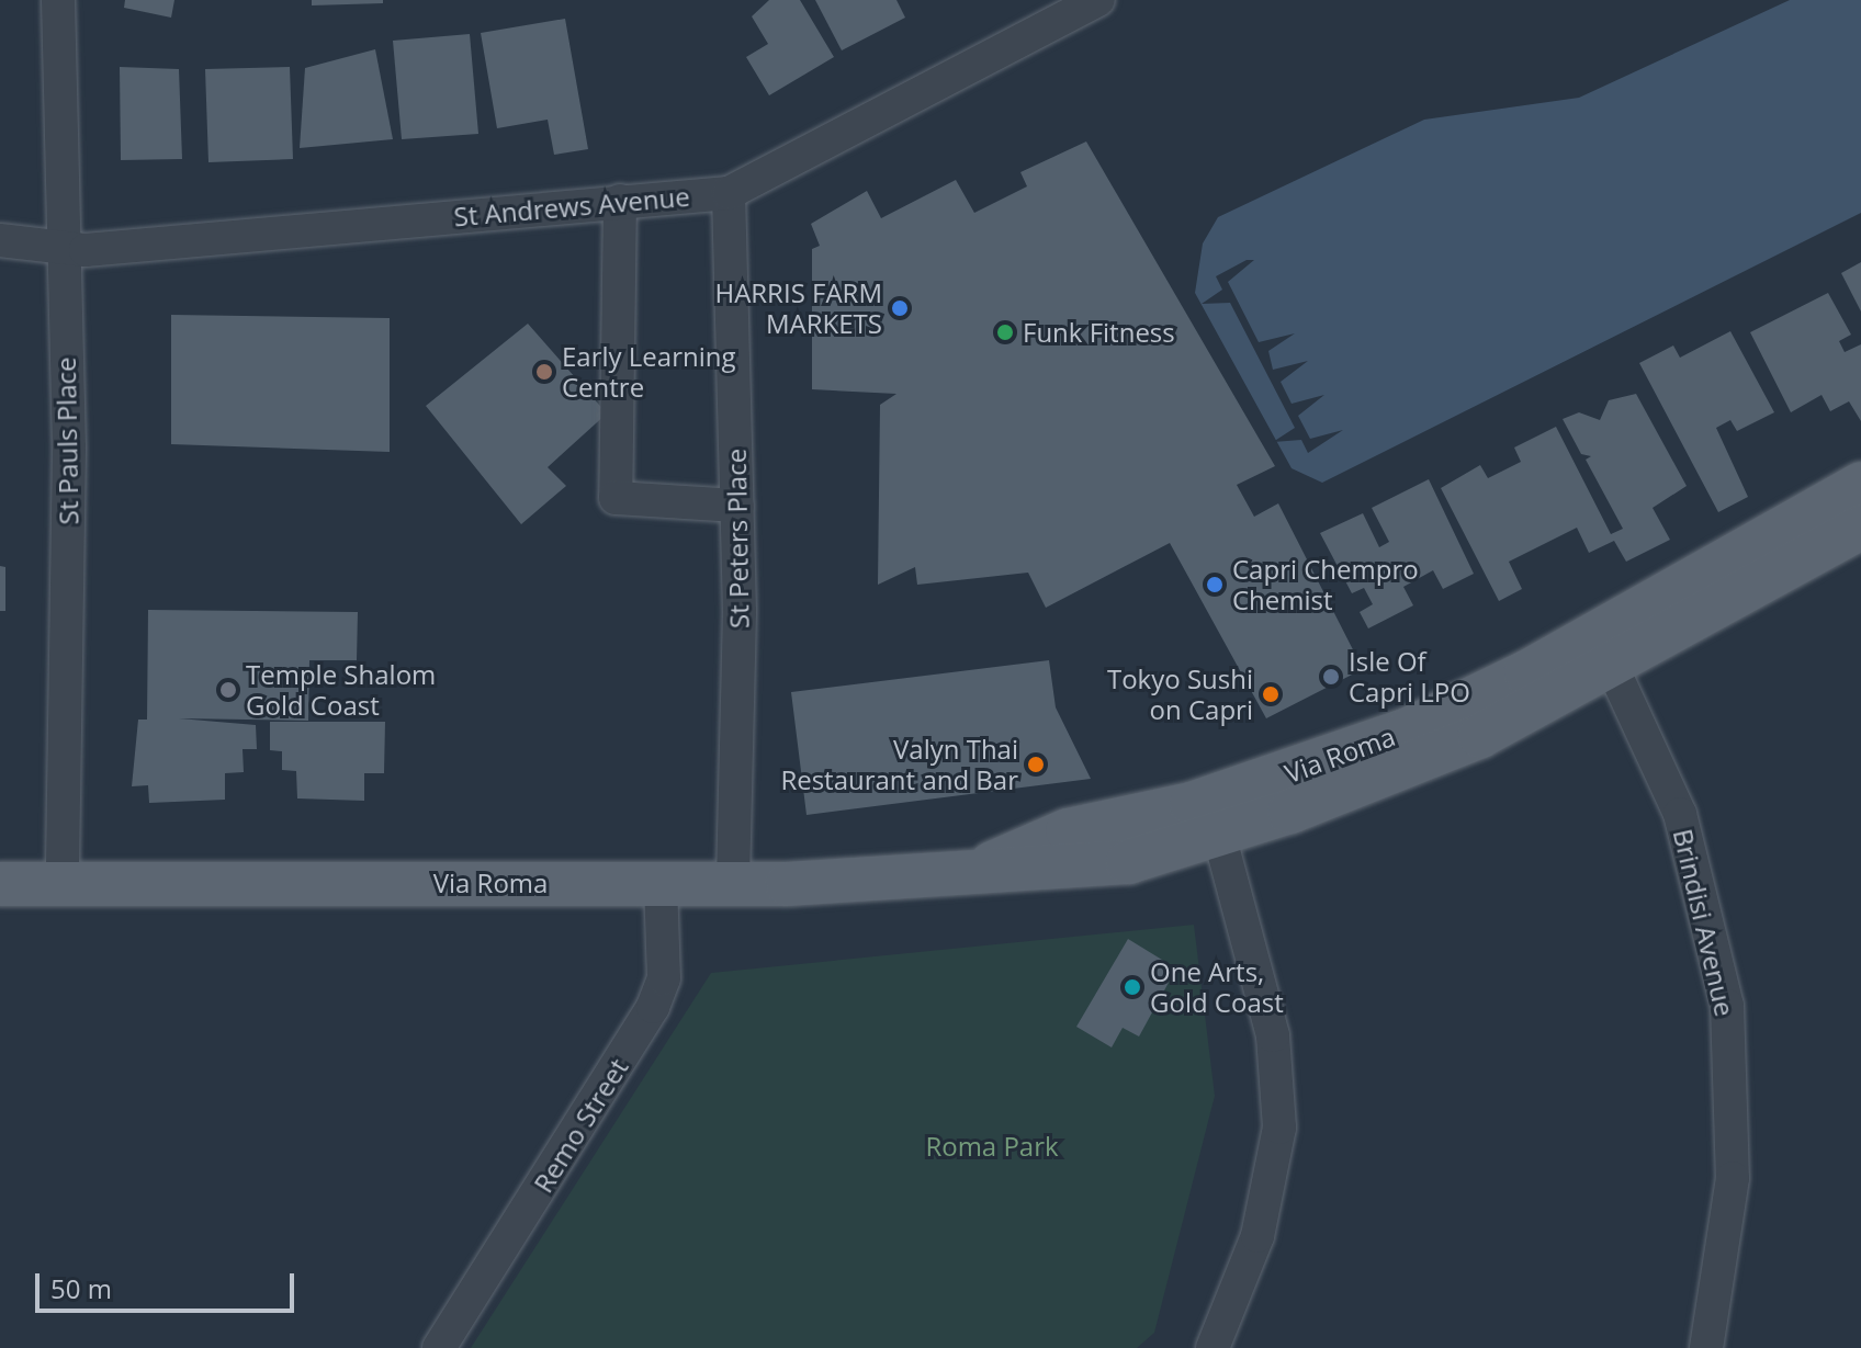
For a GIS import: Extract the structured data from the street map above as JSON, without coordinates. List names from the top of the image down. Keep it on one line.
{"streets":{"main road":["Via Roma"],"street":["St Andrews Avenue","St Pauls Place","St Peters Place","Brindisi Avenue","Remo Street"]},"crossings":[["St Andrews Avenue","St Pauls Place"],["St Andrews Avenue","St Peters Place"],["St Pauls Place","Via Roma"],["St Peters Place","Via Roma"],["Via Roma","Brindisi Avenue"],["Via Roma","Remo Street"]],"parks":["Roma Park"],"places":["HARRIS FARM MARKETS","Funk Fitness","Early Learning Centre","Capri Chempro Chemist","Isle Of Capri LPO","Temple Shalom Gold Coast","Tokyo Sushi on Capri","Valyn Thai Restaurant and Bar","One Arts, Gold Coast"],"scale_bar":"50 m"}
